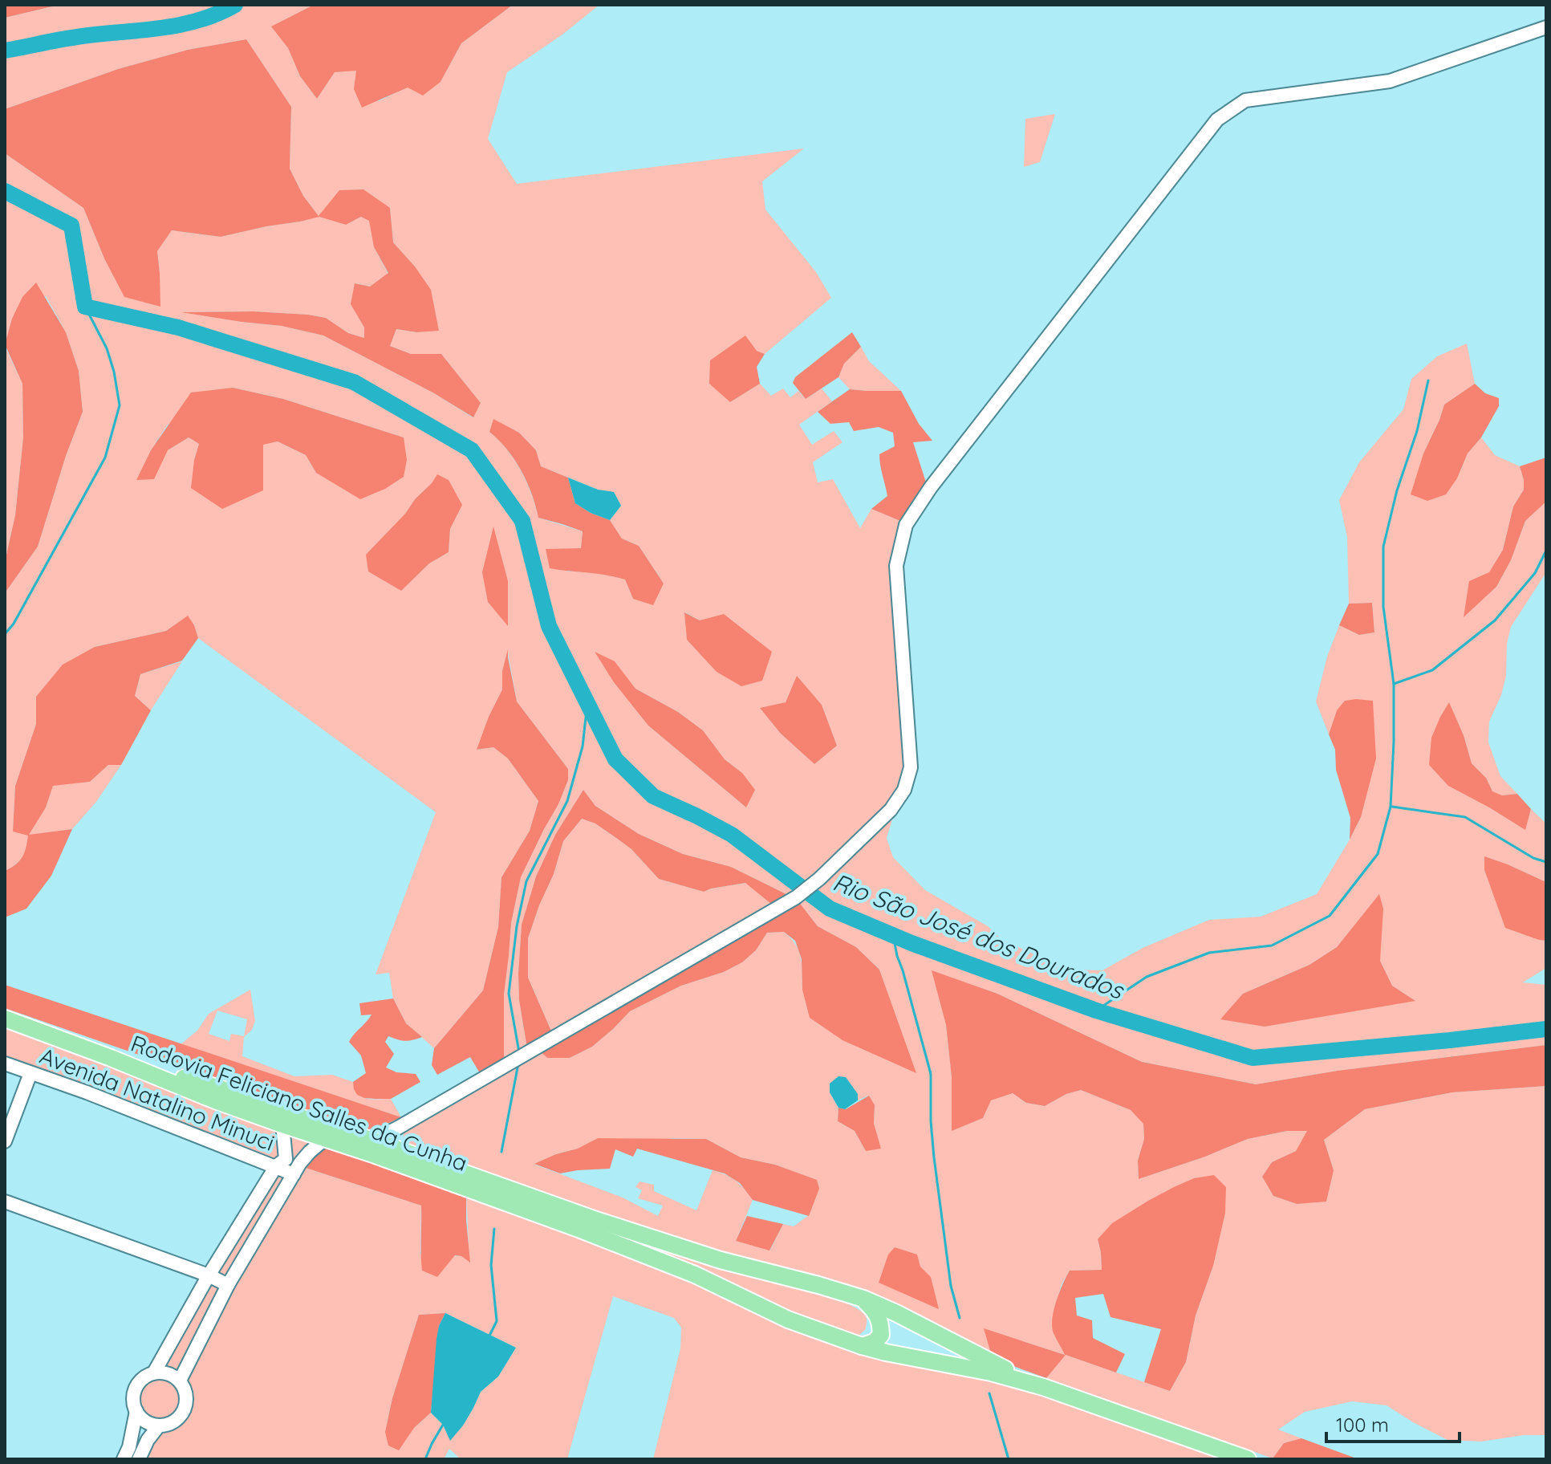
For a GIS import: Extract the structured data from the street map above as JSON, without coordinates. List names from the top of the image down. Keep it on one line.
{"streets":{"main road":["Rodovia Feliciano Salles da Cunha"],"street":["Avenida Natalino Minuci"]},"water":["Rio São José dos Dourados"],"scale_bar":"100 m"}
